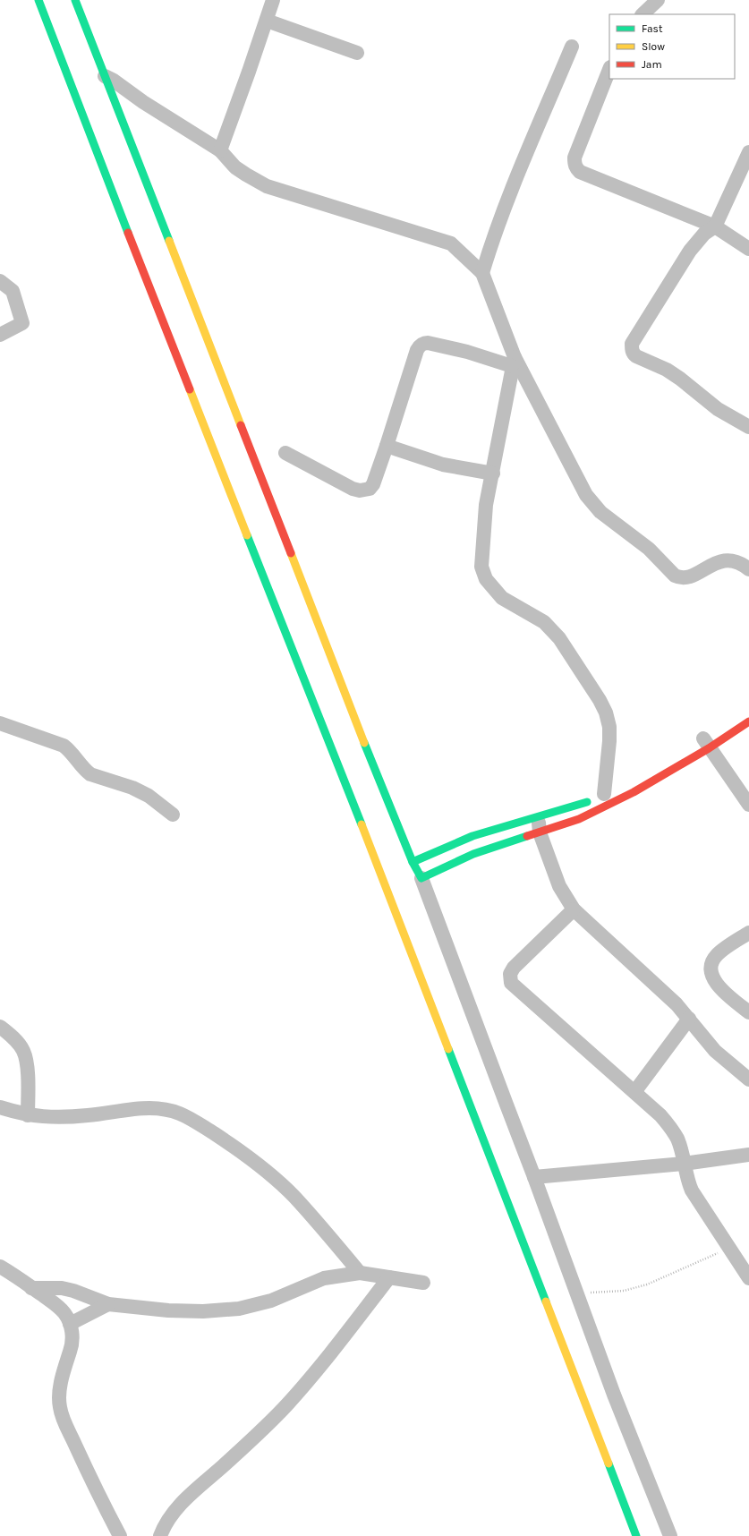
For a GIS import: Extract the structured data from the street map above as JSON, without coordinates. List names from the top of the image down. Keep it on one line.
{"legend":["Fast","Slow","Jam"]}
